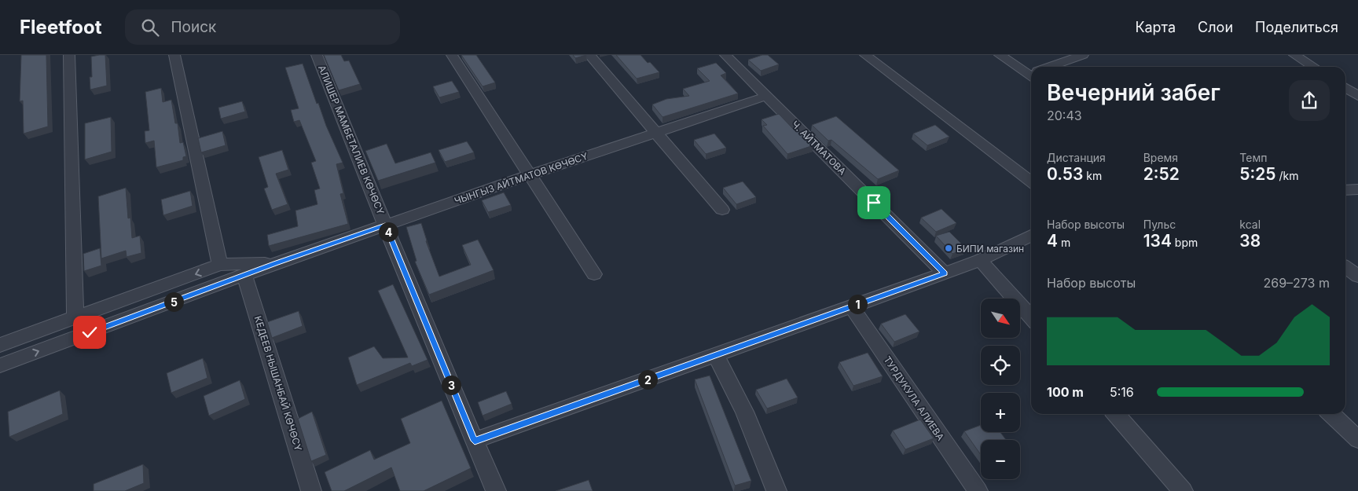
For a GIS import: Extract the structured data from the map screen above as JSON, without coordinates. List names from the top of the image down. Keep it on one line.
{"streets":{"street":["АЛИШЕР МАМБЕТАЛИЕВ КӨЧӨСҮ","Ч. АЙТМАТОВА","ЧЫНГЫЗ АЙТМАТОВ КӨЧӨСҮ","КЕДЕЕВ НЫШАНБАЙ КӨЧӨСҮ","ТУРДУКУЛА АЛИЕВА"]},"crossings":[["АЛИШЕР МАМБЕТАЛИЕВ КӨЧӨСҮ","ЧЫНГЫЗ АЙТМАТОВ КӨЧӨСҮ"],["Ч. АЙТМАТОВА","ЧЫНГЫЗ АЙТМАТОВ КӨЧӨСҮ"],["ЧЫНГЫЗ АЙТМАТОВ КӨЧӨСҮ","КЕДЕЕВ НЫШАНБАЙ КӨЧӨСҮ"]],"places":["БИПИ магазин"],"north":"bottom right","page":{"header":"Fleetfoot","search":"Поиск","nav":["Карта","Слои","Поделиться"],"heading":["Вечерний забег","20:43"],"stats":[["Дистанция","0.53 km"],["Время","2:52"],["Темп","5:25 /km"],["Набор высоты","4 m"],["Пульс","134 bpm"],["kcal","38"]],"pins":["4","5","1","2","3"],"chart":["Набор высоты","269–273 m"],"map_buttons":["+","−"],"list":[{"name":"100 m","note":"5:16"}]}}
